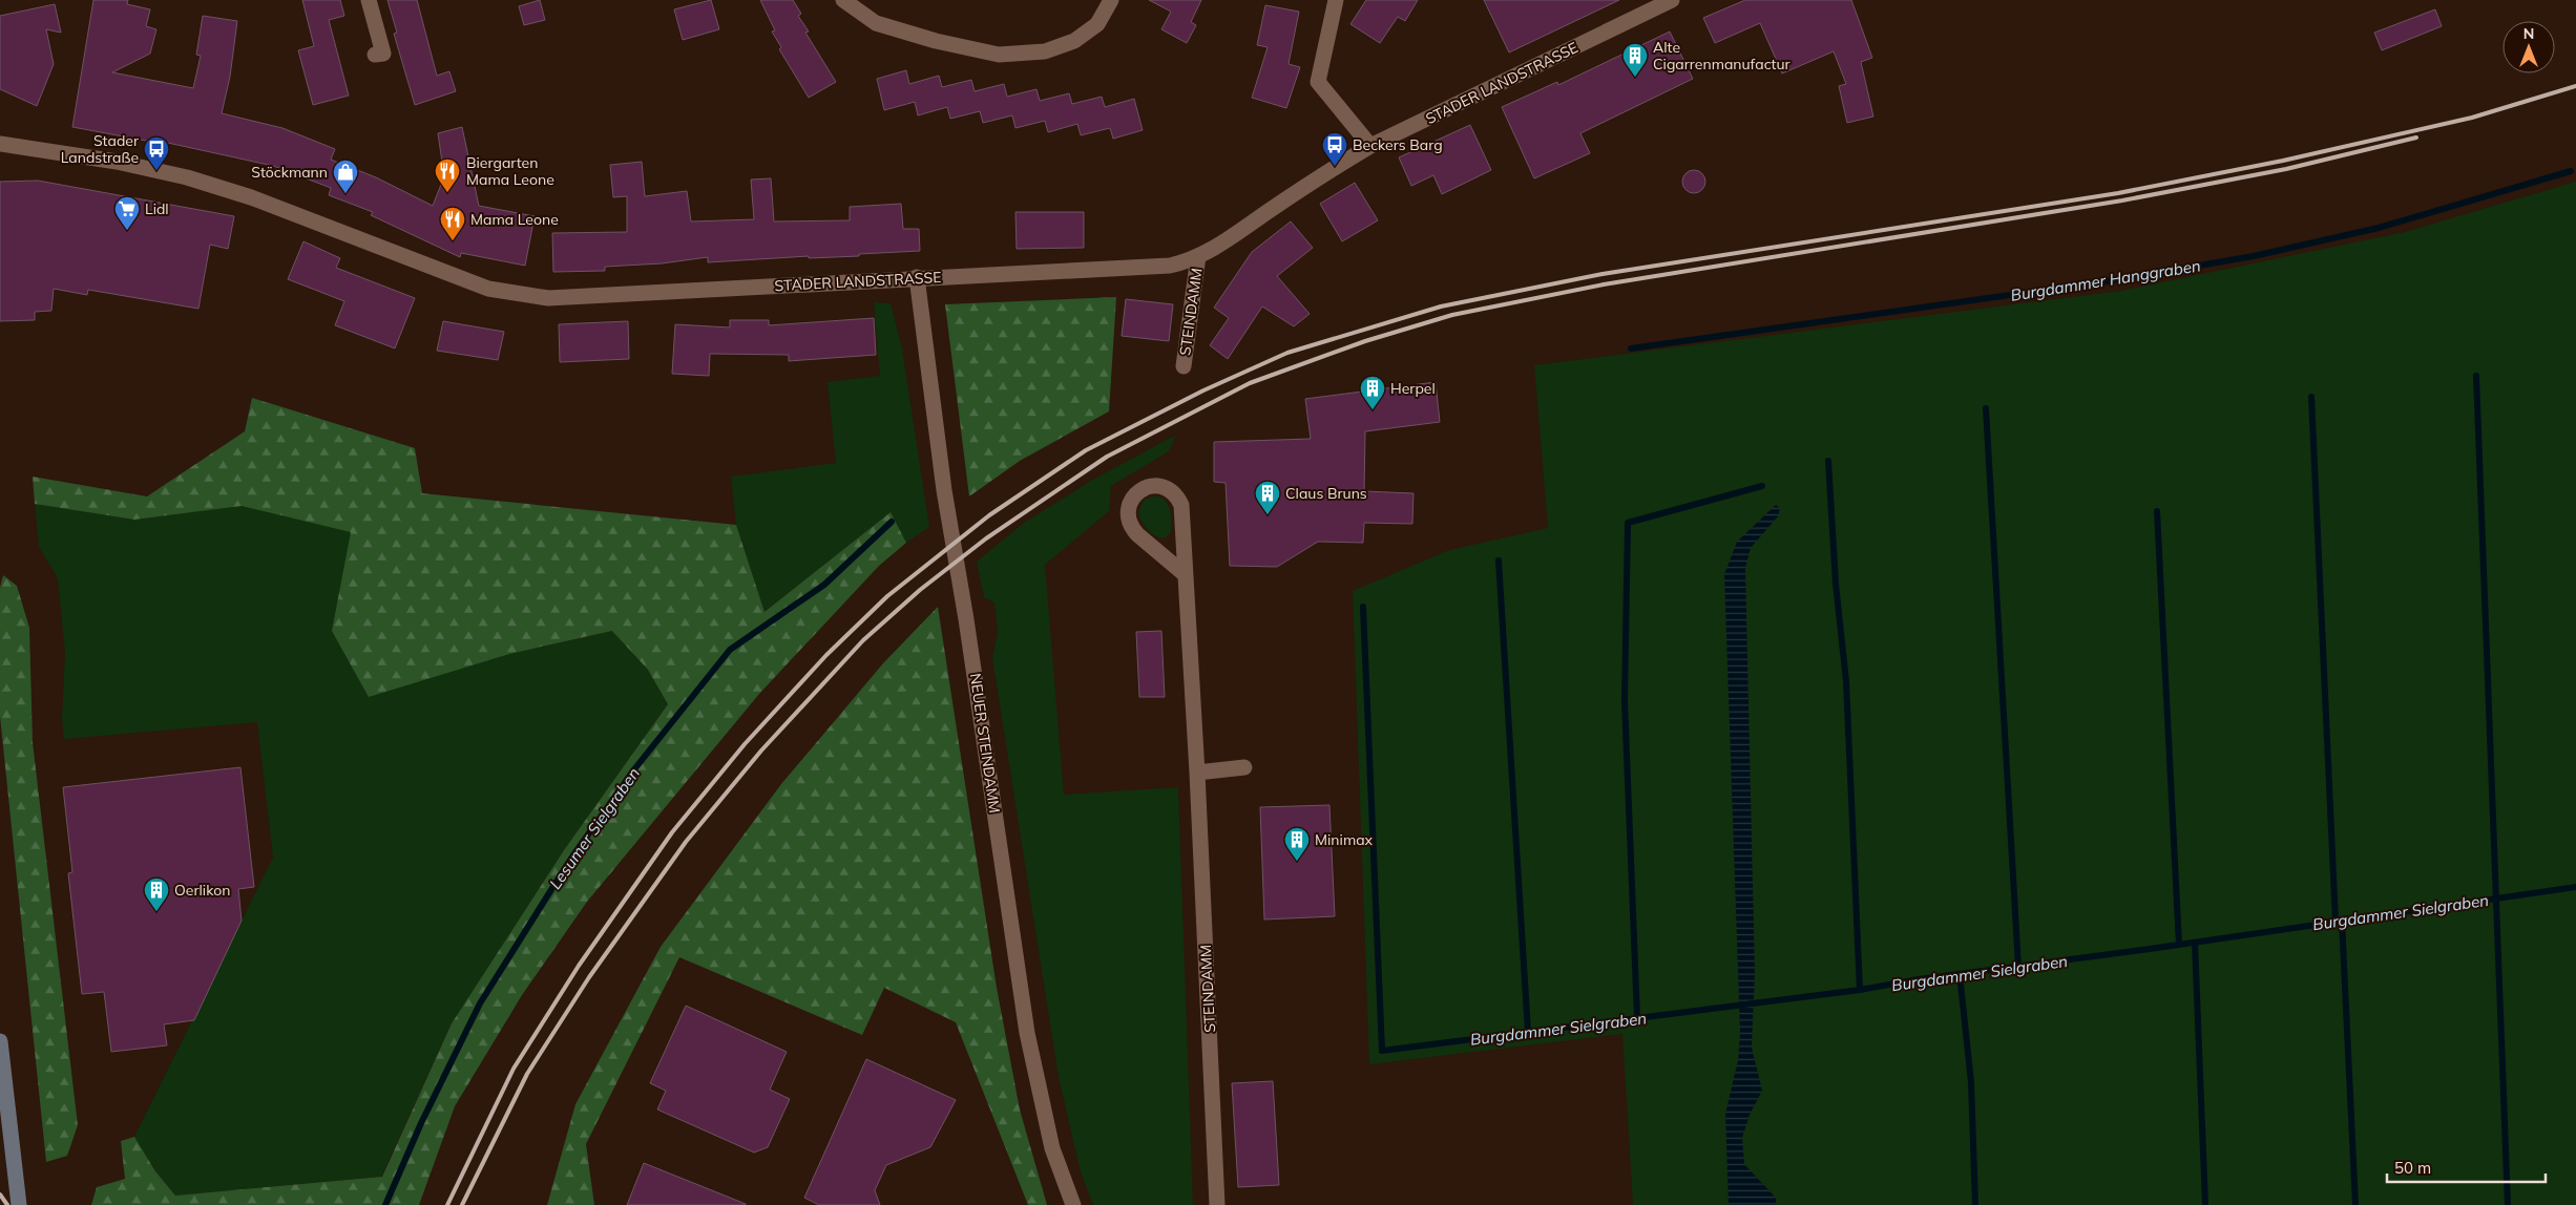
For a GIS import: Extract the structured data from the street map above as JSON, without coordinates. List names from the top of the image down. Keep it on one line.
{"streets":{"street":["STADER LANDSTRASSE","STEINDAMM","NEUER STEINDAMM"]},"crossings":[["STADER LANDSTRASSE","STEINDAMM"],["STADER LANDSTRASSE","NEUER STEINDAMM"]],"water":["Burgdammer Hanggraben","Lesumer Sielgraben","Burgdammer Sielgraben"],"places":{"building":["Alte Cigarrenmanufactur","Herpel","Claus Bruns","Minimax","Oerlikon"],"bus stop":["Beckers Barg","Stader Landstraße"],"restaurant":["Biergarten Mama Leone","Mama Leone"],"shop":["Stöckmann"],"supermarket":["Lidl"]},"scale_bar":"50 m","north":"top"}
